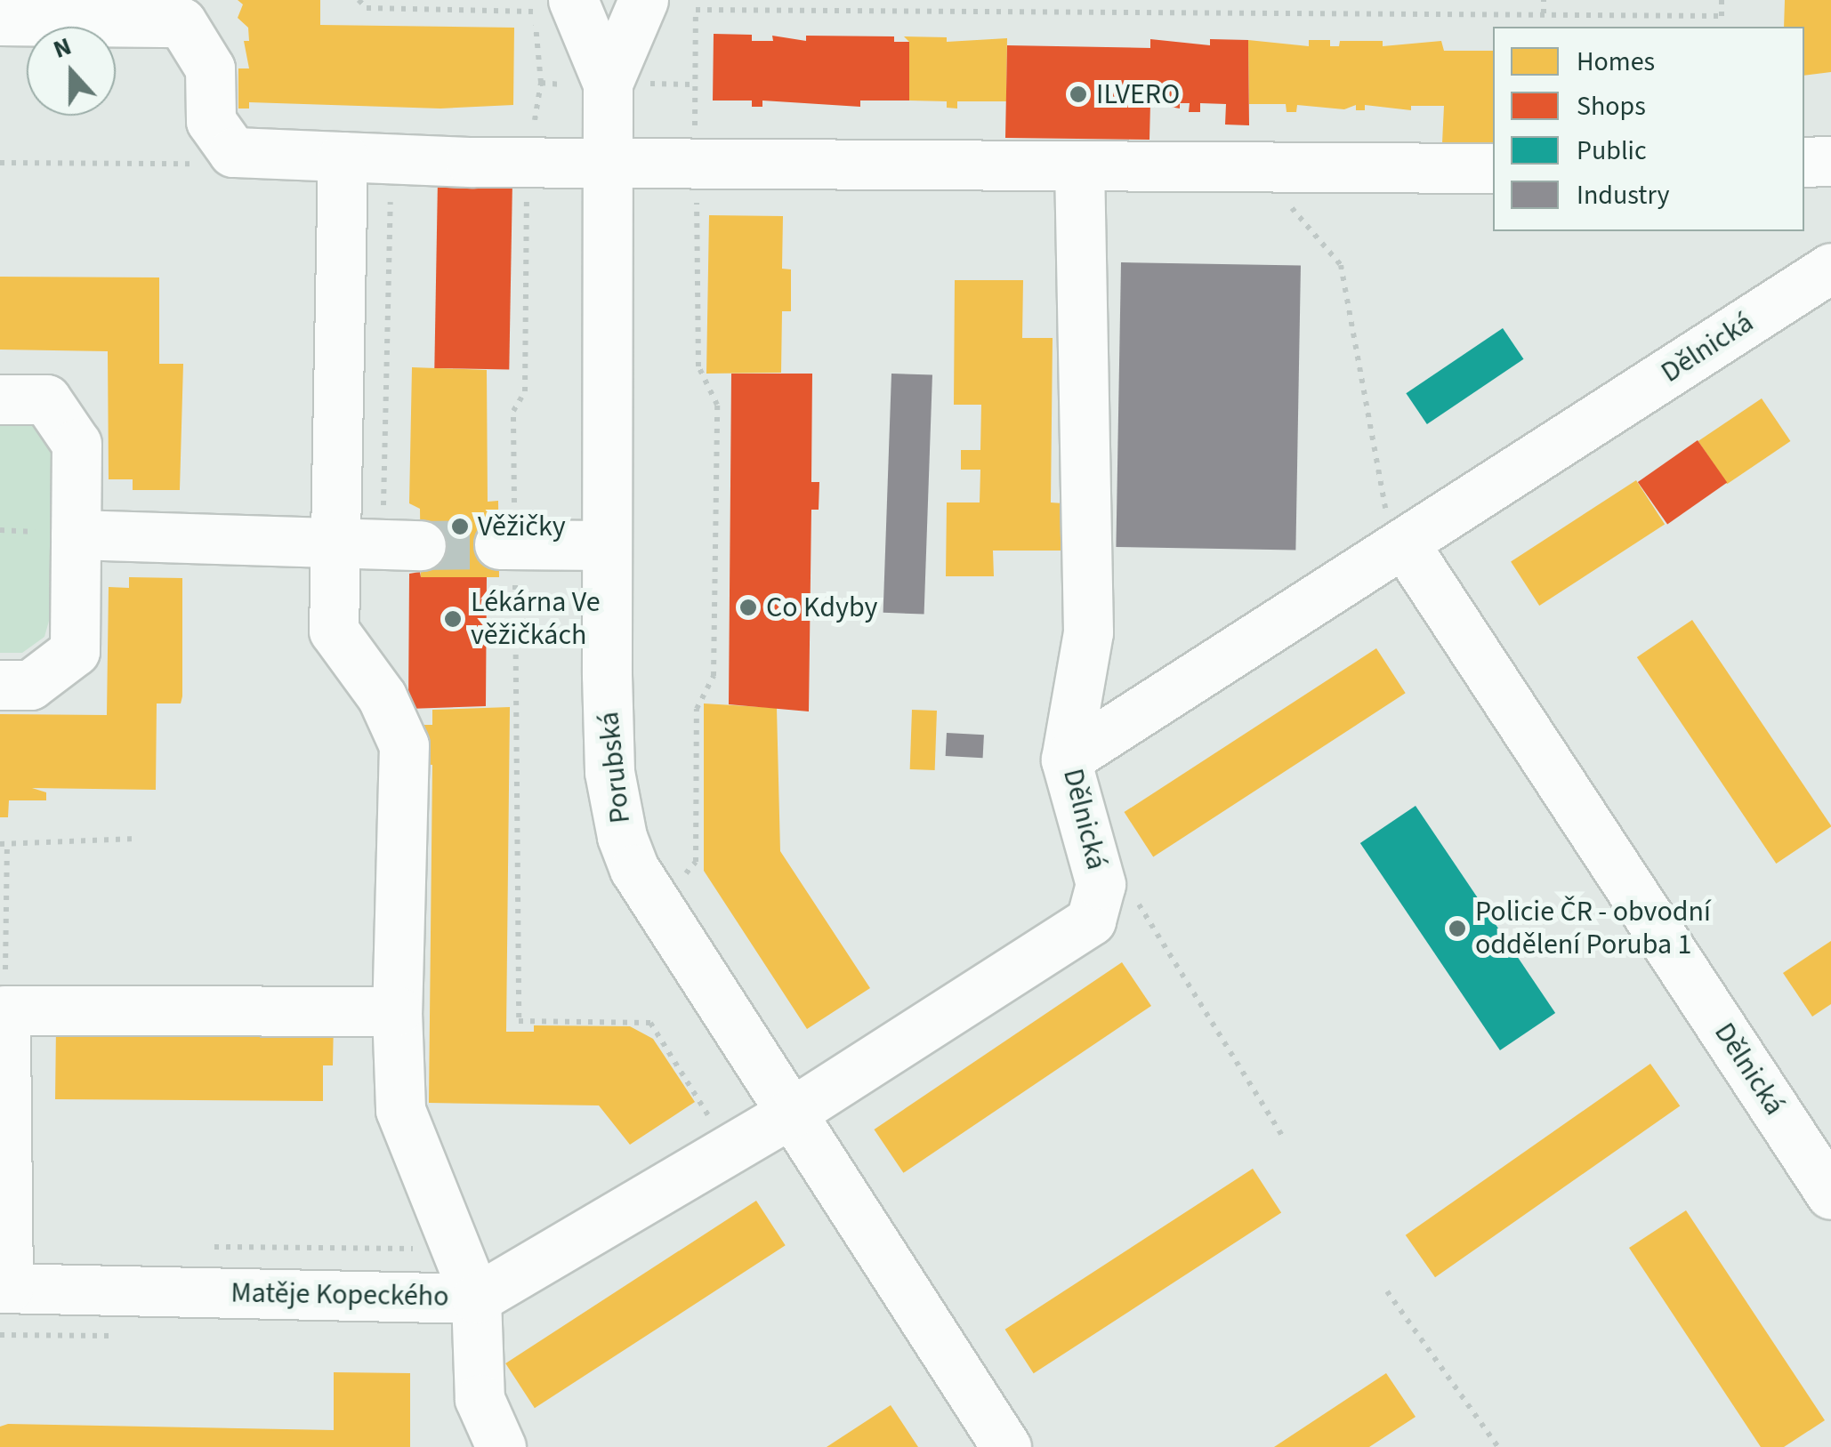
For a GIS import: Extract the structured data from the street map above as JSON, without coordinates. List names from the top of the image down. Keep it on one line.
{"streets":{"street":["Dělnická","Porubská","Matěje Kopeckého"]},"crossings":[["Dělnická","Porubská"],["Dělnická","Matěje Kopeckého"],["Porubská","Matěje Kopeckého"]],"places":["ILVERO","Věžičky","Co Kdyby","Lékárna Ve věžičkách","Policie ČR - obvodní oddělení Poruba 1"],"legend":["Homes","Shops","Public","Industry"],"north":"top"}
